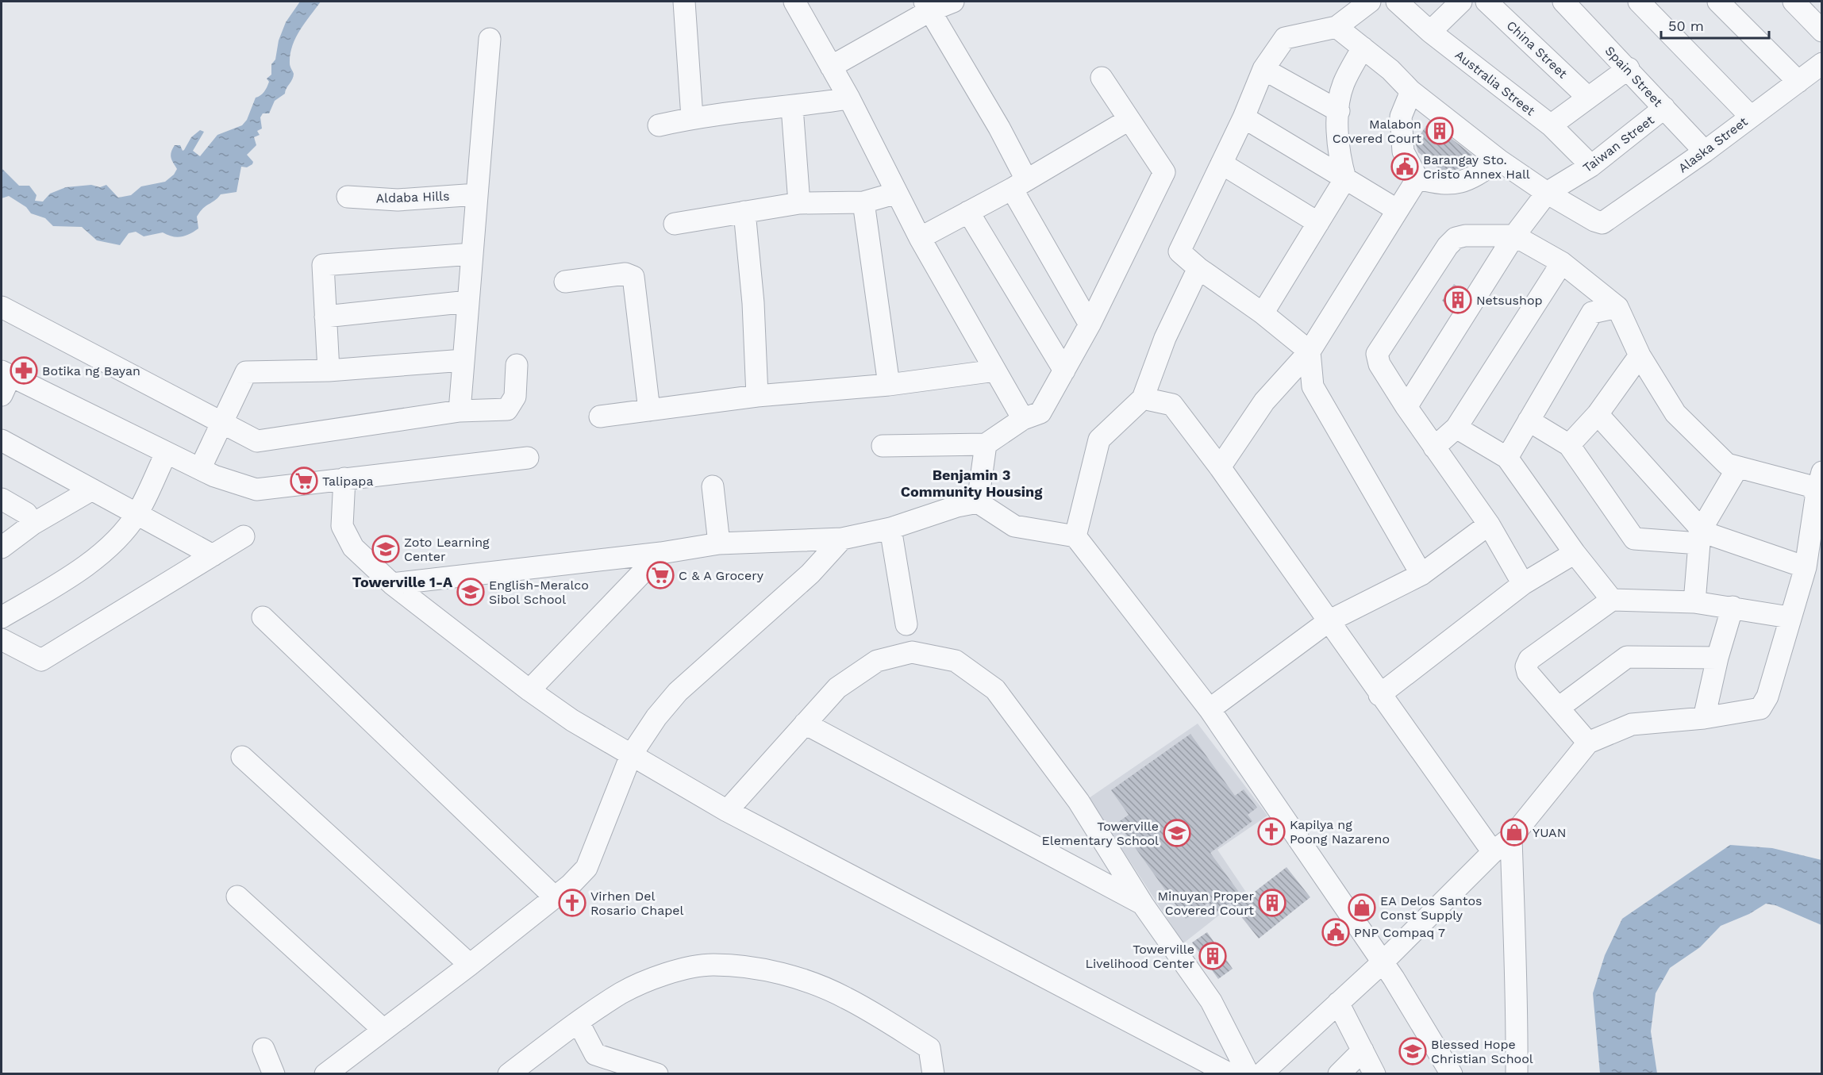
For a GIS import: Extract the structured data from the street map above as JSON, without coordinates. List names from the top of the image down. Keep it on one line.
{"streets":{"street":["China Street","Spain Street","Australia Street","Taiwan Street","Alaska Street","Aldaba Hills"]},"crossings":[["Spain Street","Taiwan Street"],["Spain Street","Alaska Street"],["Australia Street","Taiwan Street"],["Taiwan Street","Alaska Street"]],"districts":["Benjamin 3 Community Housing","Towerville 1-A"],"places":{"building":["Malabon Covered Court","Netsushop","Minuyan Proper Covered Court","Towerville Livelihood Center"],"public building":["Barangay Sto. Cristo Annex Hall","PNP Compaq 7"],"pharmacy":["Botika ng Bayan"],"supermarket":["Talipapa","C & A Grocery"],"school or university":["Zoto Learning Center","English-Meralco Sibol School","Towerville Elementary School","Blessed Hope Christian School"],"church":["Kapilya ng Poong Nazareno","Virhen Del Rosario Chapel"],"shop":["YUAN","EA Delos Santos Const Supply"]},"scale_bar":"50 m"}
